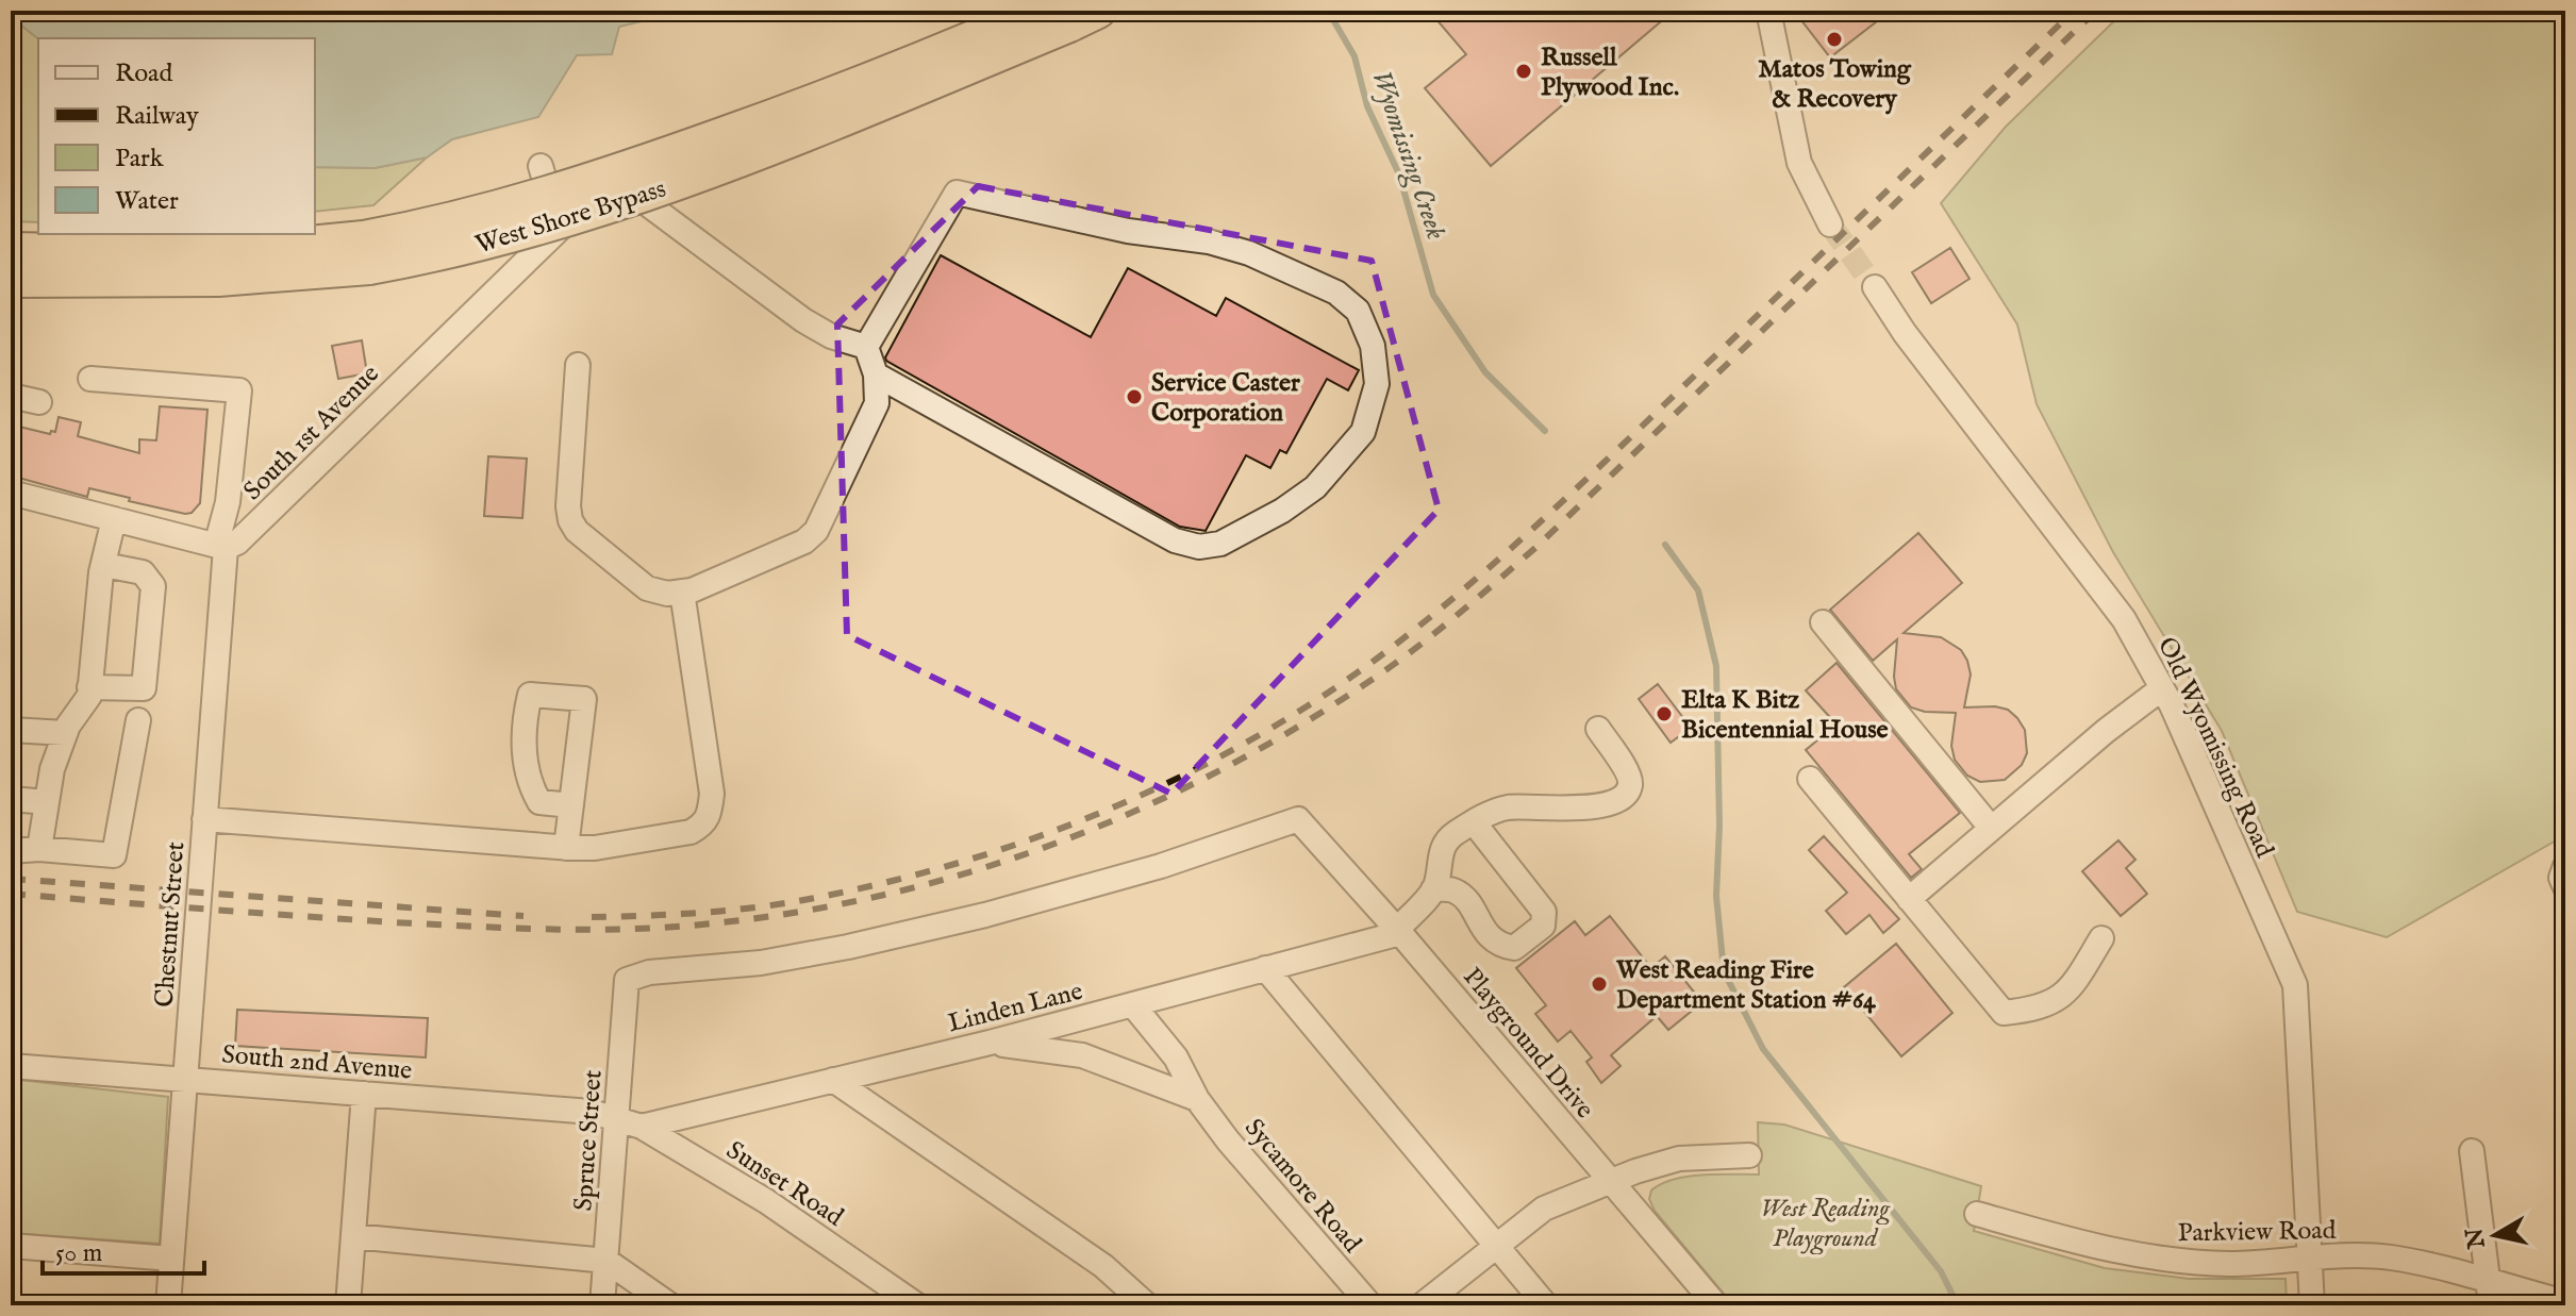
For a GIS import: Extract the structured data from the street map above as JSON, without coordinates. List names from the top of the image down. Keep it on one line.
{"streets":{"highway":["West Shore Bypass"],"street":["South 1st Avenue","Old Wyomissing Road","Chestnut Street","Linden Lane","Playground Drive","South 2nd Avenue","Spruce Street","Sunset Road","Sycamore Road","Parkview Road"]},"crossings":[["South 1st Avenue","Chestnut Street"],["Old Wyomissing Road","Parkview Road"],["Chestnut Street","South 2nd Avenue"],["Linden Lane","Playground Drive"],["Linden Lane","Sunset Road"],["Linden Lane","Sycamore Road"],["Playground Drive","Spruce Street"],["South 2nd Avenue","Spruce Street"],["South 2nd Avenue","Sunset Road"],["Spruce Street","Sunset Road"]],"water":["Wyomissing Creek"],"parks":["West Reading Playground"],"places":["Matos Towing & Recovery","Russell Plywood Inc.","Service Caster Corporation","Elta K Bitz Bicentennial House","West Reading Fire Department Station #64"],"legend":["Road","Railway","Park","Water"],"scale_bar":"50 m","north":"left"}
